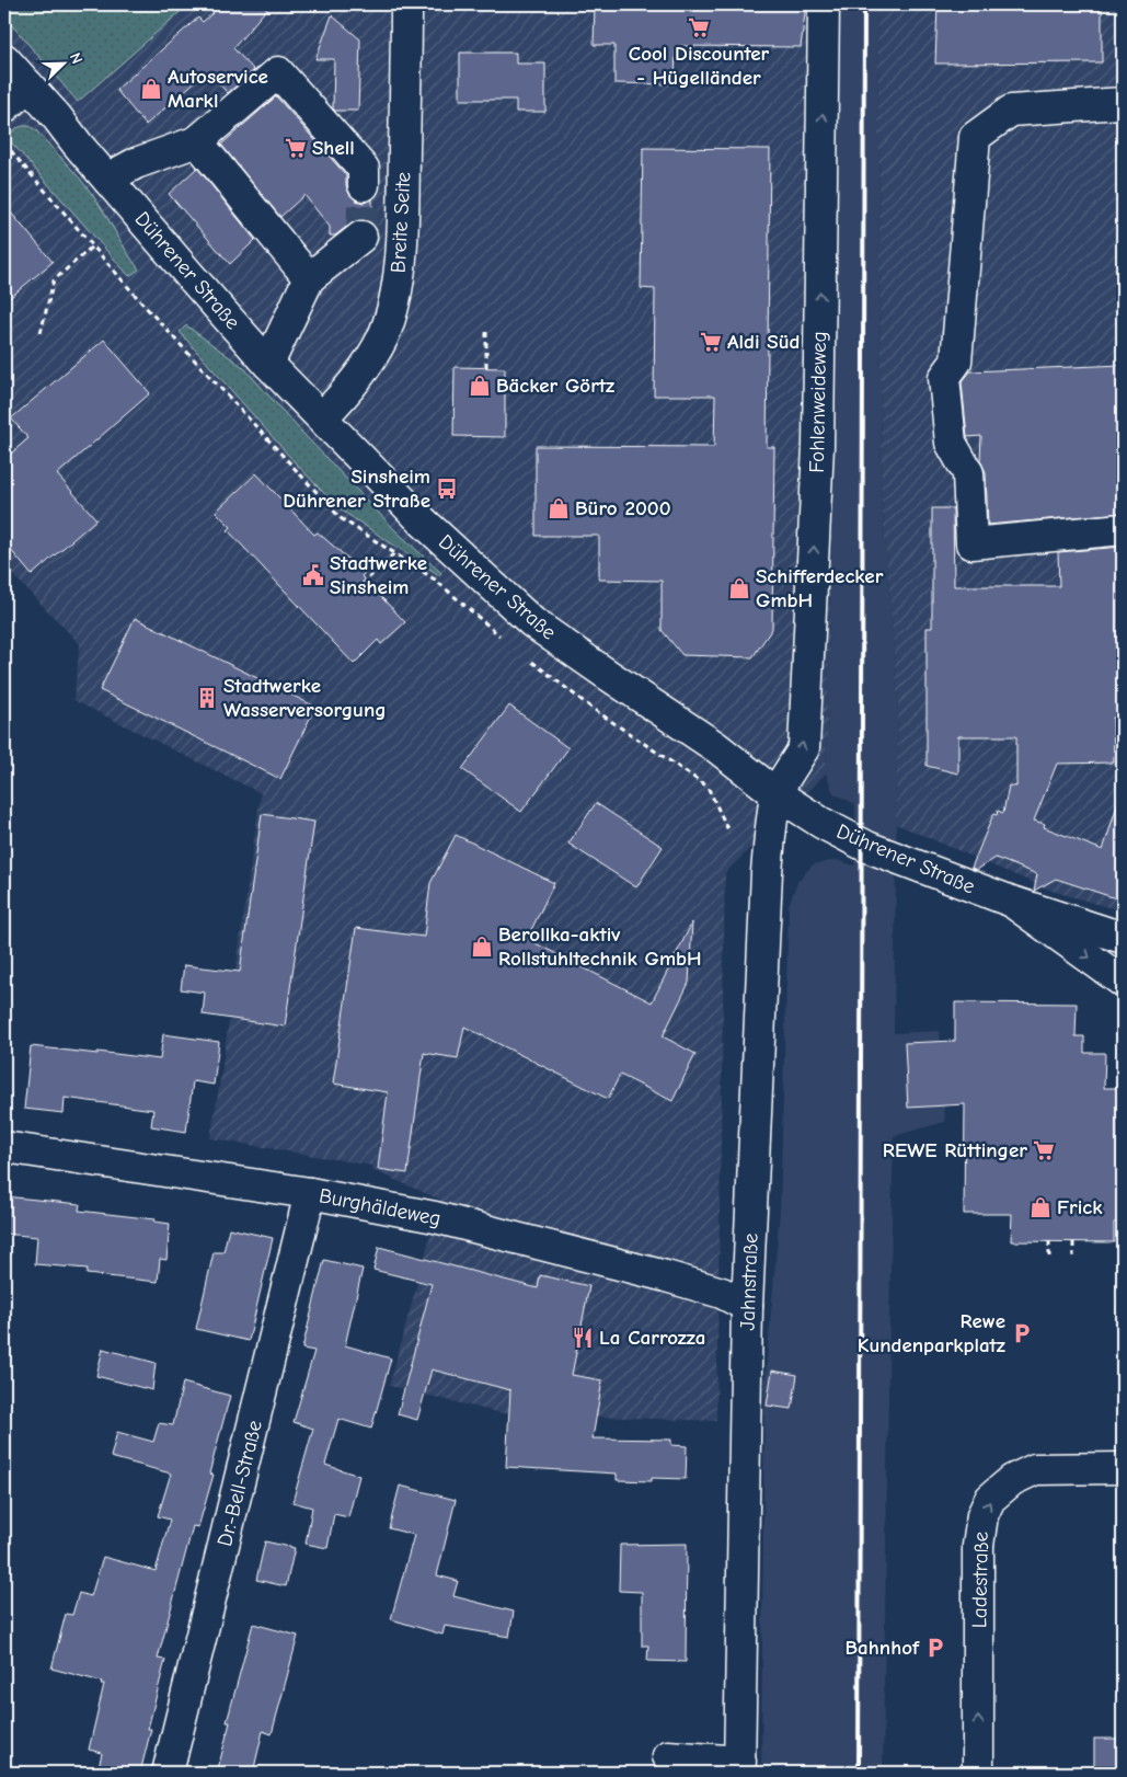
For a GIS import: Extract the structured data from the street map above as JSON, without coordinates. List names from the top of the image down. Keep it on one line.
{"streets":{"street":["Breite Seite","Dührener Straße","Fohlenweideweg","Burghäldeweg","Jahnstraße","Dr.-Bell-Straße","Ladestraße"]},"crossings":[["Breite Seite","Dührener Straße"],["Dührener Straße","Fohlenweideweg"],["Dührener Straße","Jahnstraße"],["Fohlenweideweg","Jahnstraße"],["Burghäldeweg","Jahnstraße"],["Burghäldeweg","Dr.-Bell-Straße"]],"one_way":["Fohlenweideweg","Ladestraße"],"places":{"supermarket":["Cool Discounter - Hügelländer","Shell","Aldi Süd","REWE Rüttinger"],"shop":["Autoservice Markl","Bäcker Görtz","Büro 2000","Schifferdecker GmbH","Berollka-aktiv Rollstuhltechnik GmbH","Frick"],"bus stop":["Sinsheim Dührener Straße"],"public building":["Stadtwerke Sinsheim"],"building":["Stadtwerke Wasserversorgung"],"parking":["Rewe Kundenparkplatz","Bahnhof"],"restaurant":["La Carrozza"]},"north":"top right"}
